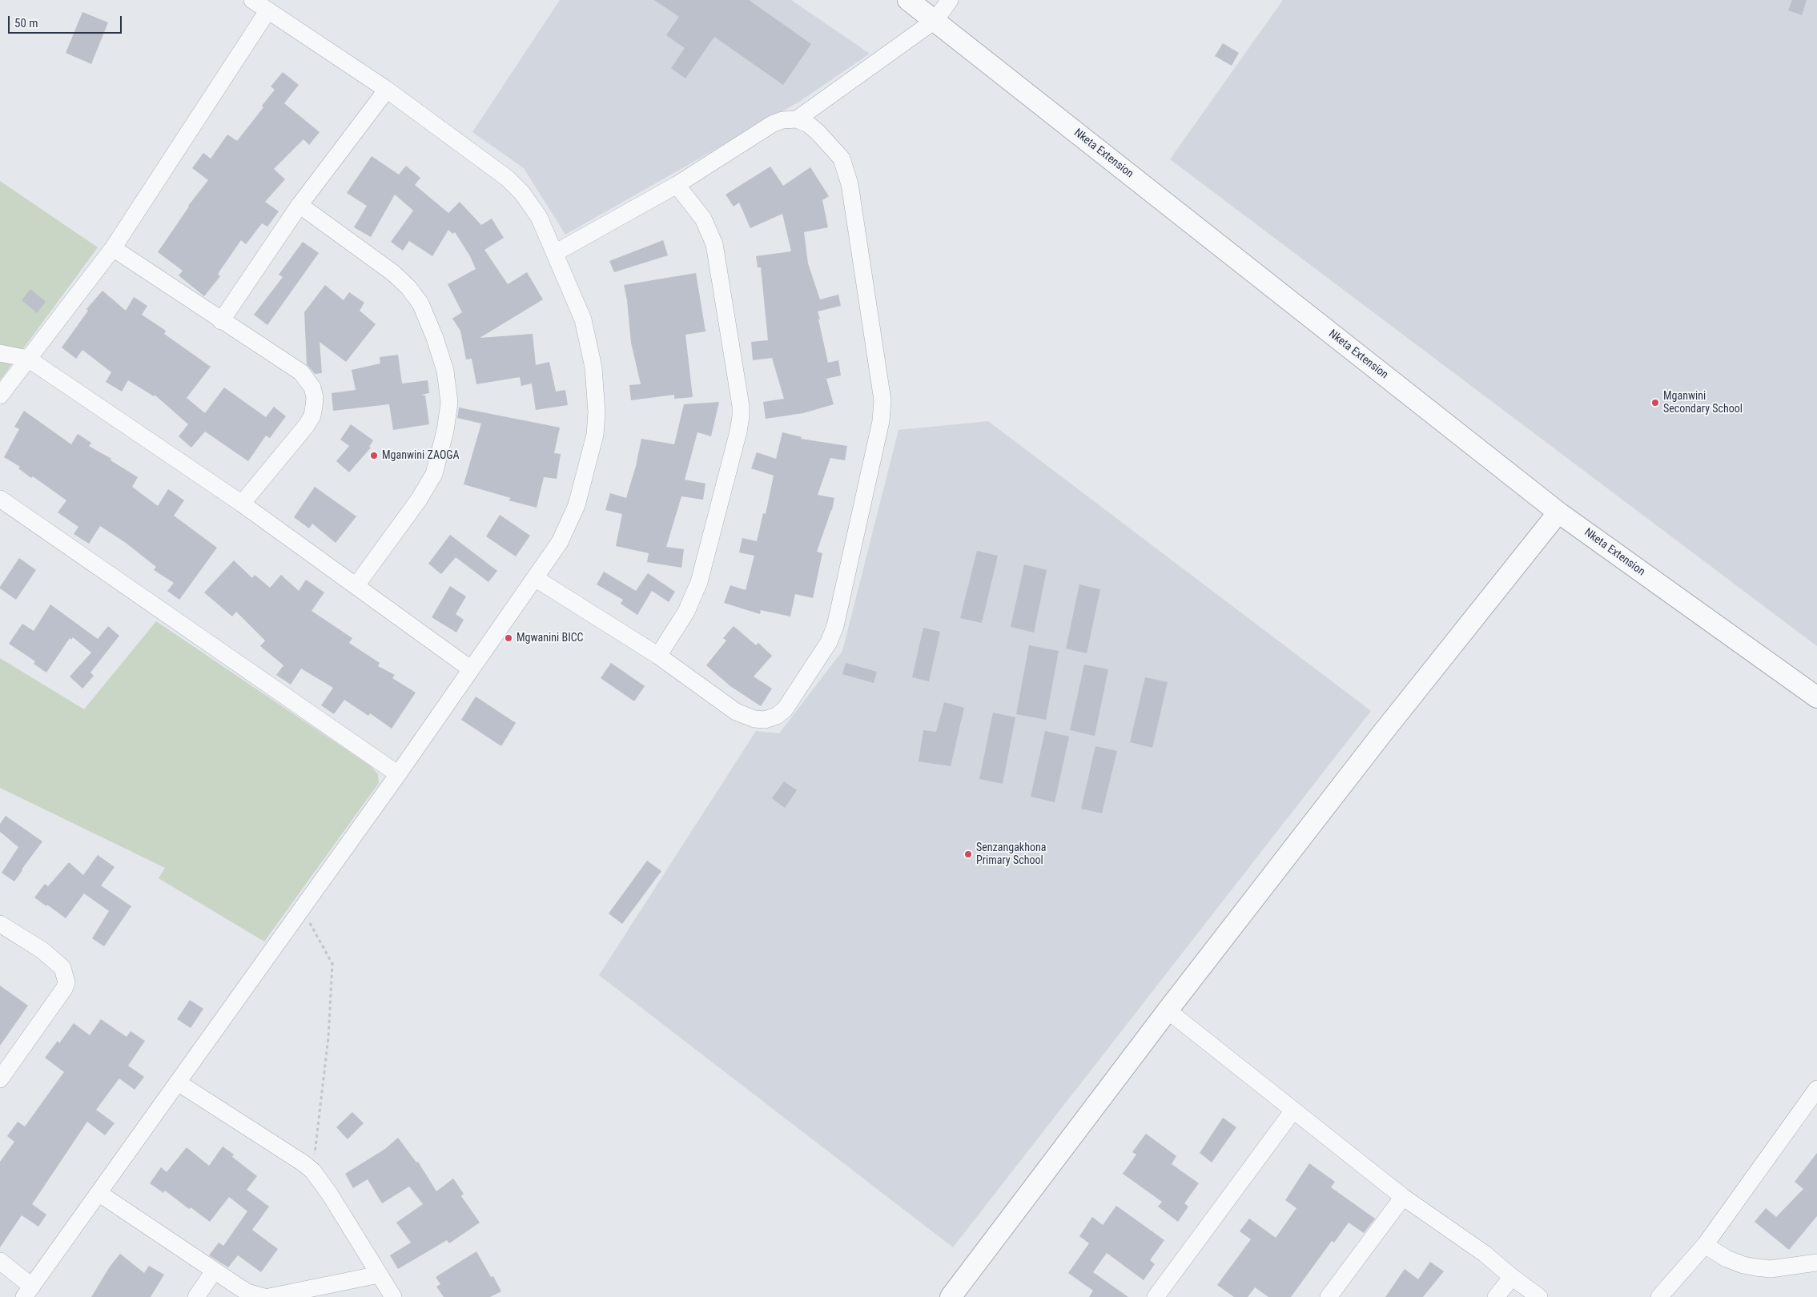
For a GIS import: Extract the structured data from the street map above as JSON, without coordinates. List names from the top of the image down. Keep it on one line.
{"streets":{"street":["Nketa Extension"]},"places":["Mganwini Secondary School","Mganwini ZAOGA","Mgwanini BICC","Senzangakhona Primary School"],"scale_bar":"50 m"}
